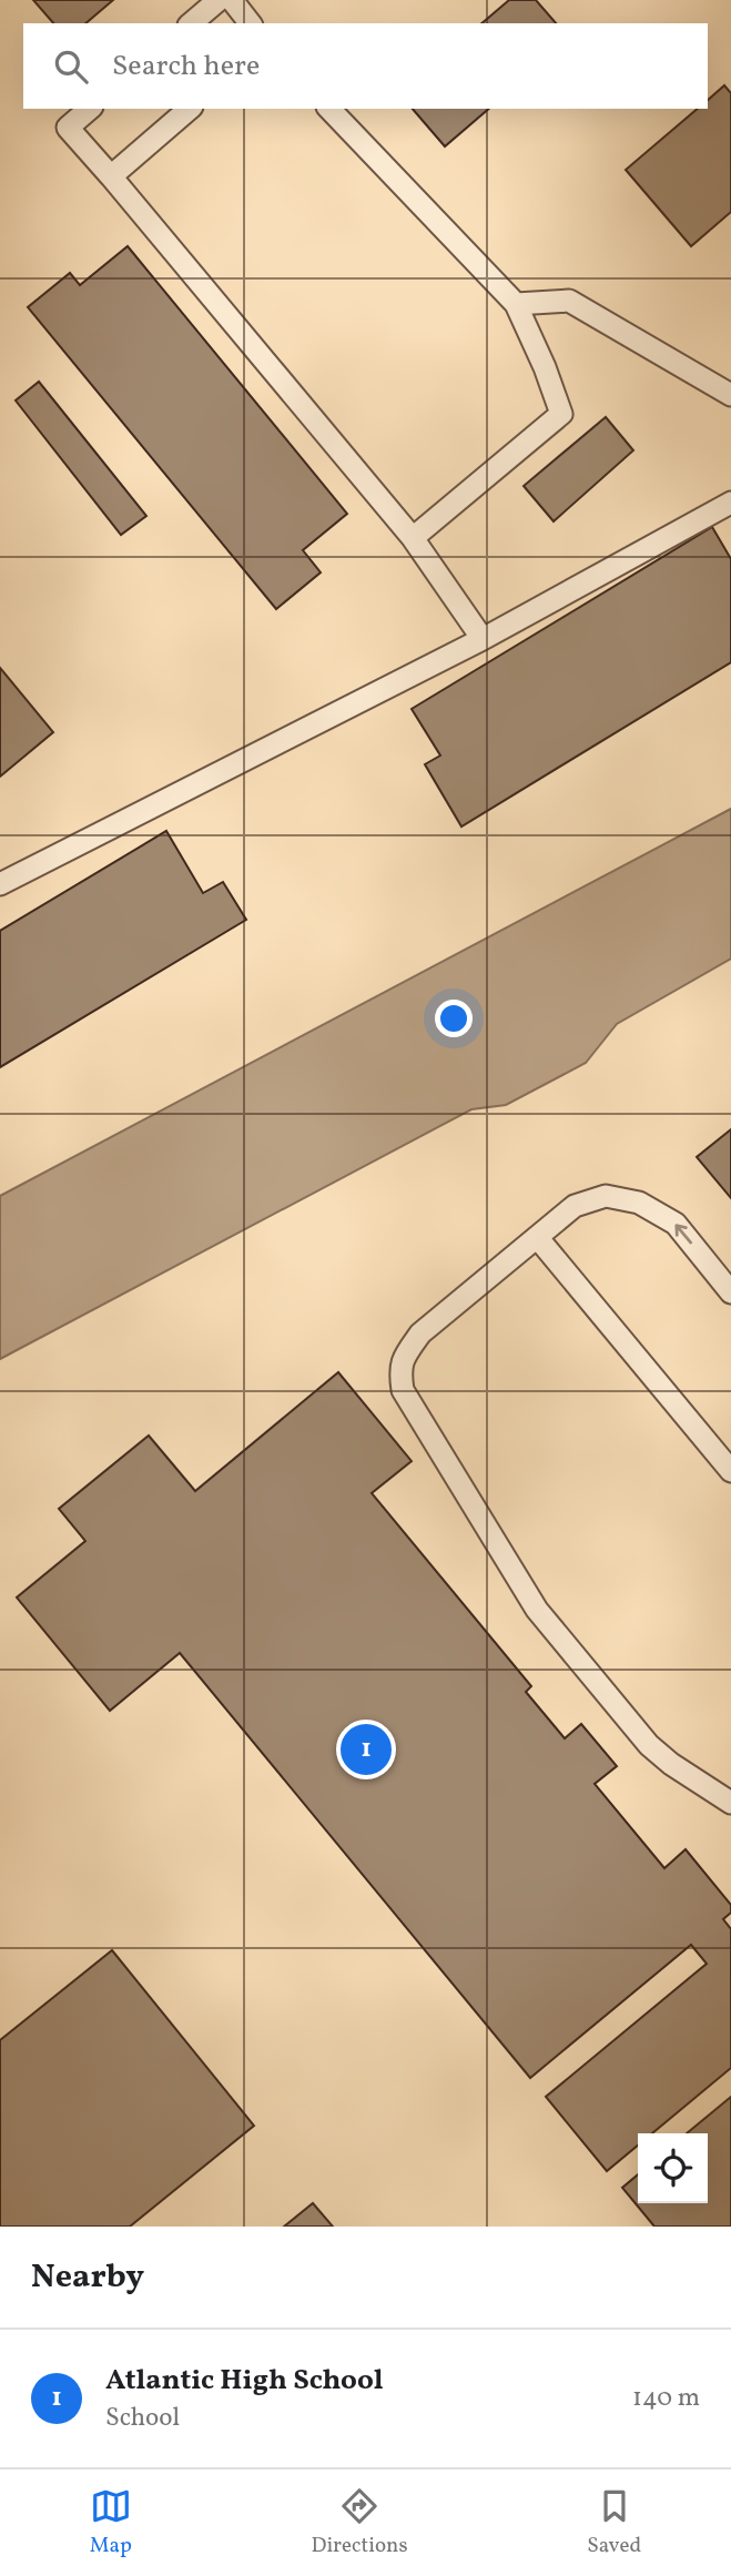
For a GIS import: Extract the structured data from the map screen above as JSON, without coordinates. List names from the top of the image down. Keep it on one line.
{"page":{"search":"Search here","pins":"1","heading":"Nearby","list":[{"mark":"1","name":"Atlantic High School","note":"School","value":"140 m"}],"nav":["Map","Directions","Saved"]}}
